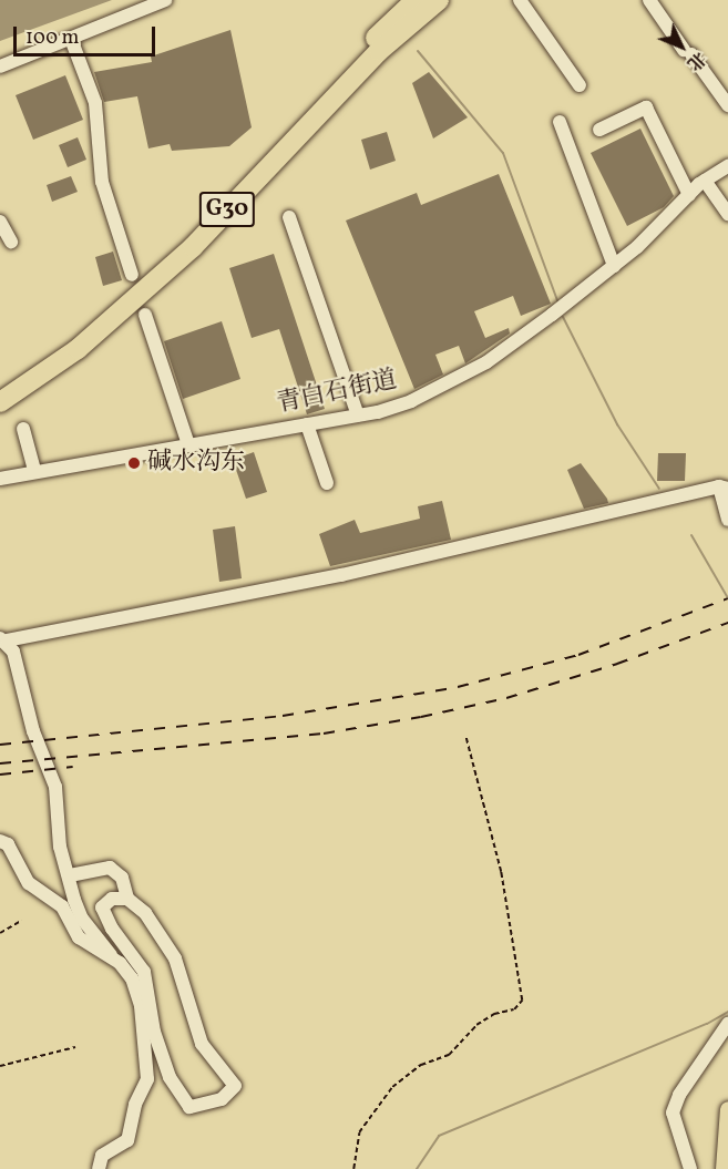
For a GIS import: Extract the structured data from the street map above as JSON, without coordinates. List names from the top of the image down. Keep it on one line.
{"streets":{"highway":["G30"],"street":["青白石街道"]},"places":["碱水沟东"],"scale_bar":"100 m","north":"bottom right"}
